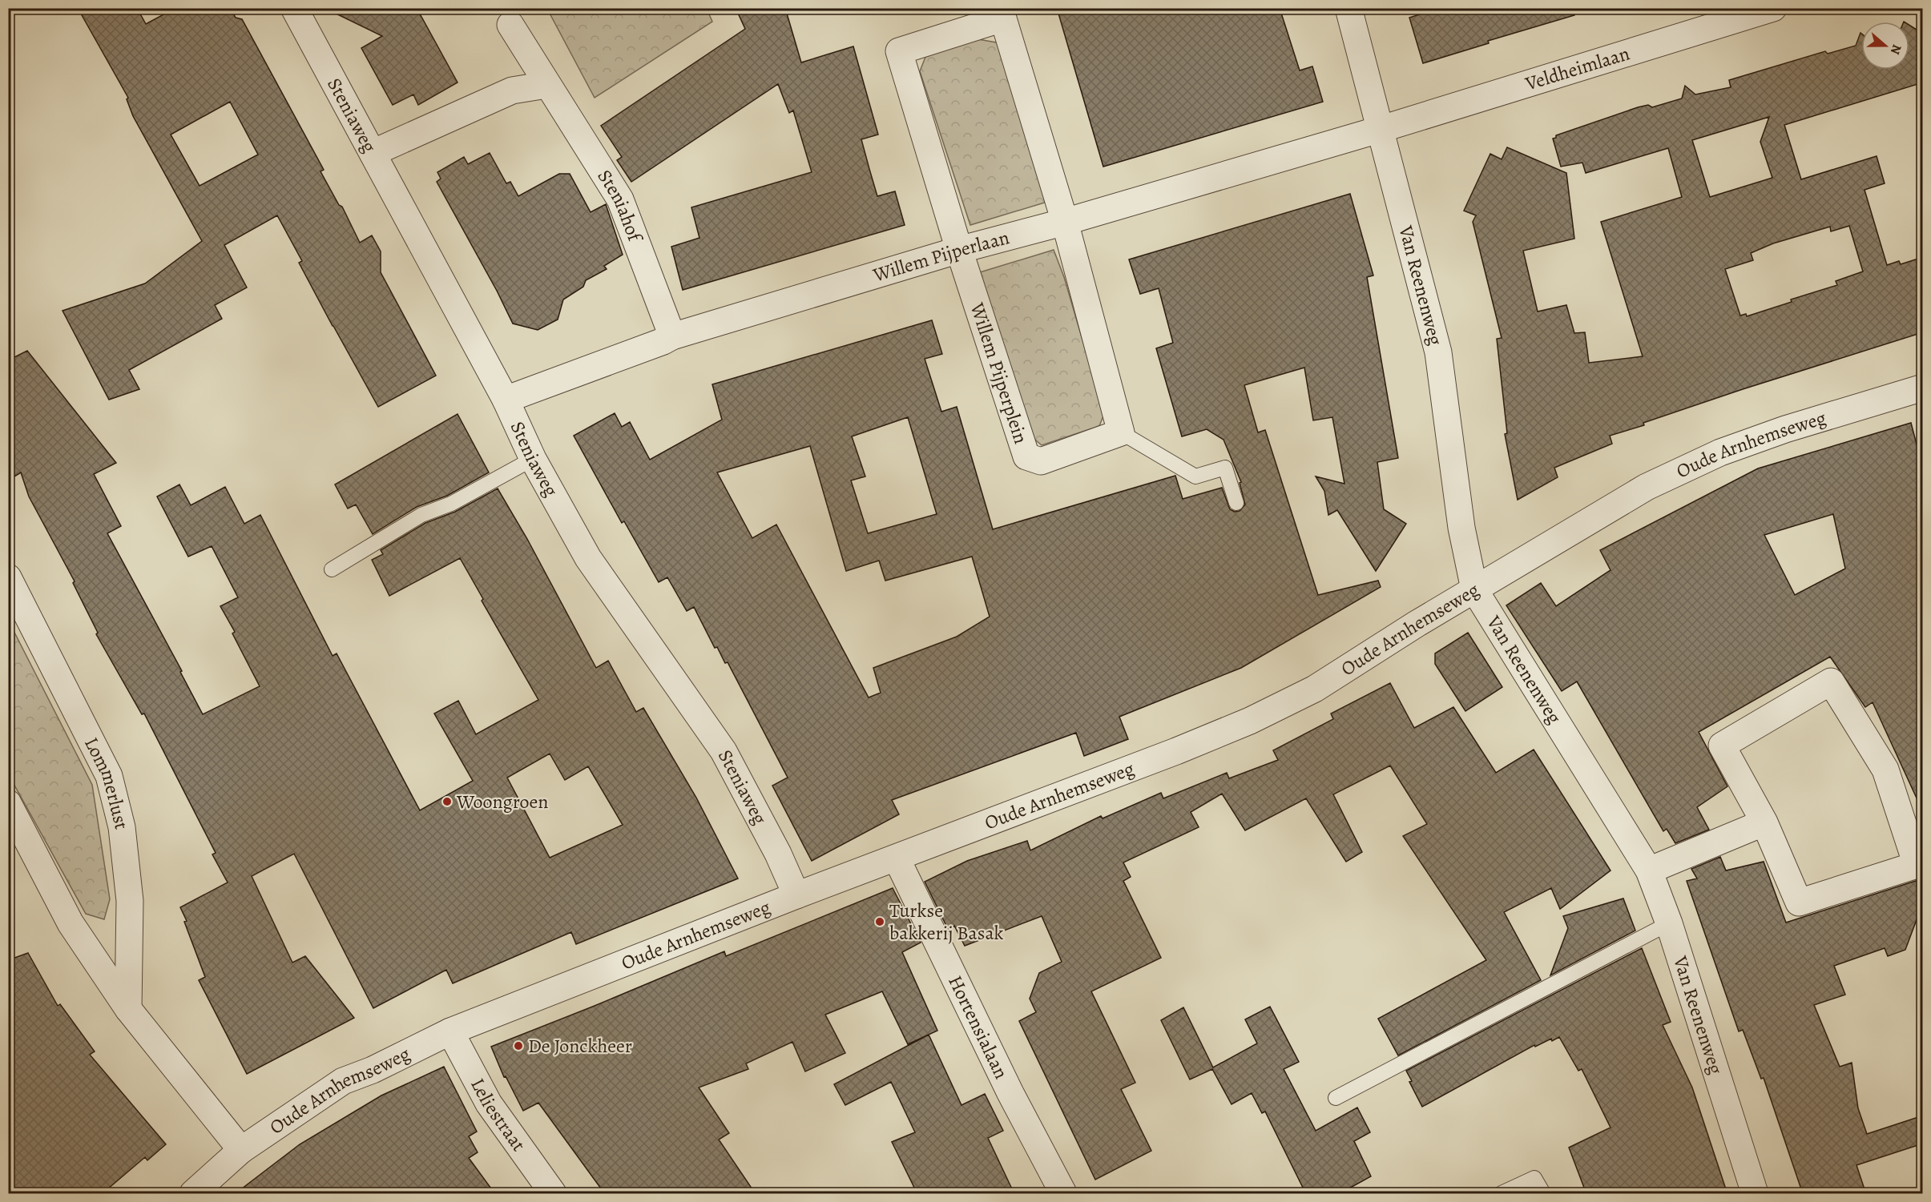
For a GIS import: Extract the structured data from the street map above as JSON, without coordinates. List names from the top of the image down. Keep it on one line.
{"streets":{"street":["Veldheimlaan","Steniaweg","Steniahof","Willem Pijperlaan","Van Reenenweg","Willem Pijperplein","Oude Arnhemseweg","Lommerlust","Hortensialaan","Leliestraat"]},"crossings":[["Veldheimlaan","Willem Pijperlaan"],["Veldheimlaan","Van Reenenweg"],["Steniaweg","Willem Pijperlaan"],["Steniaweg","Oude Arnhemseweg"],["Steniahof","Willem Pijperlaan"],["Willem Pijperlaan","Van Reenenweg"],["Willem Pijperlaan","Willem Pijperplein"],["Van Reenenweg","Oude Arnhemseweg"],["Oude Arnhemseweg","Hortensialaan"],["Oude Arnhemseweg","Leliestraat"]],"places":["Woongroen","Turkse bakkerij Basak","De Jonckheer"],"north":"right"}
